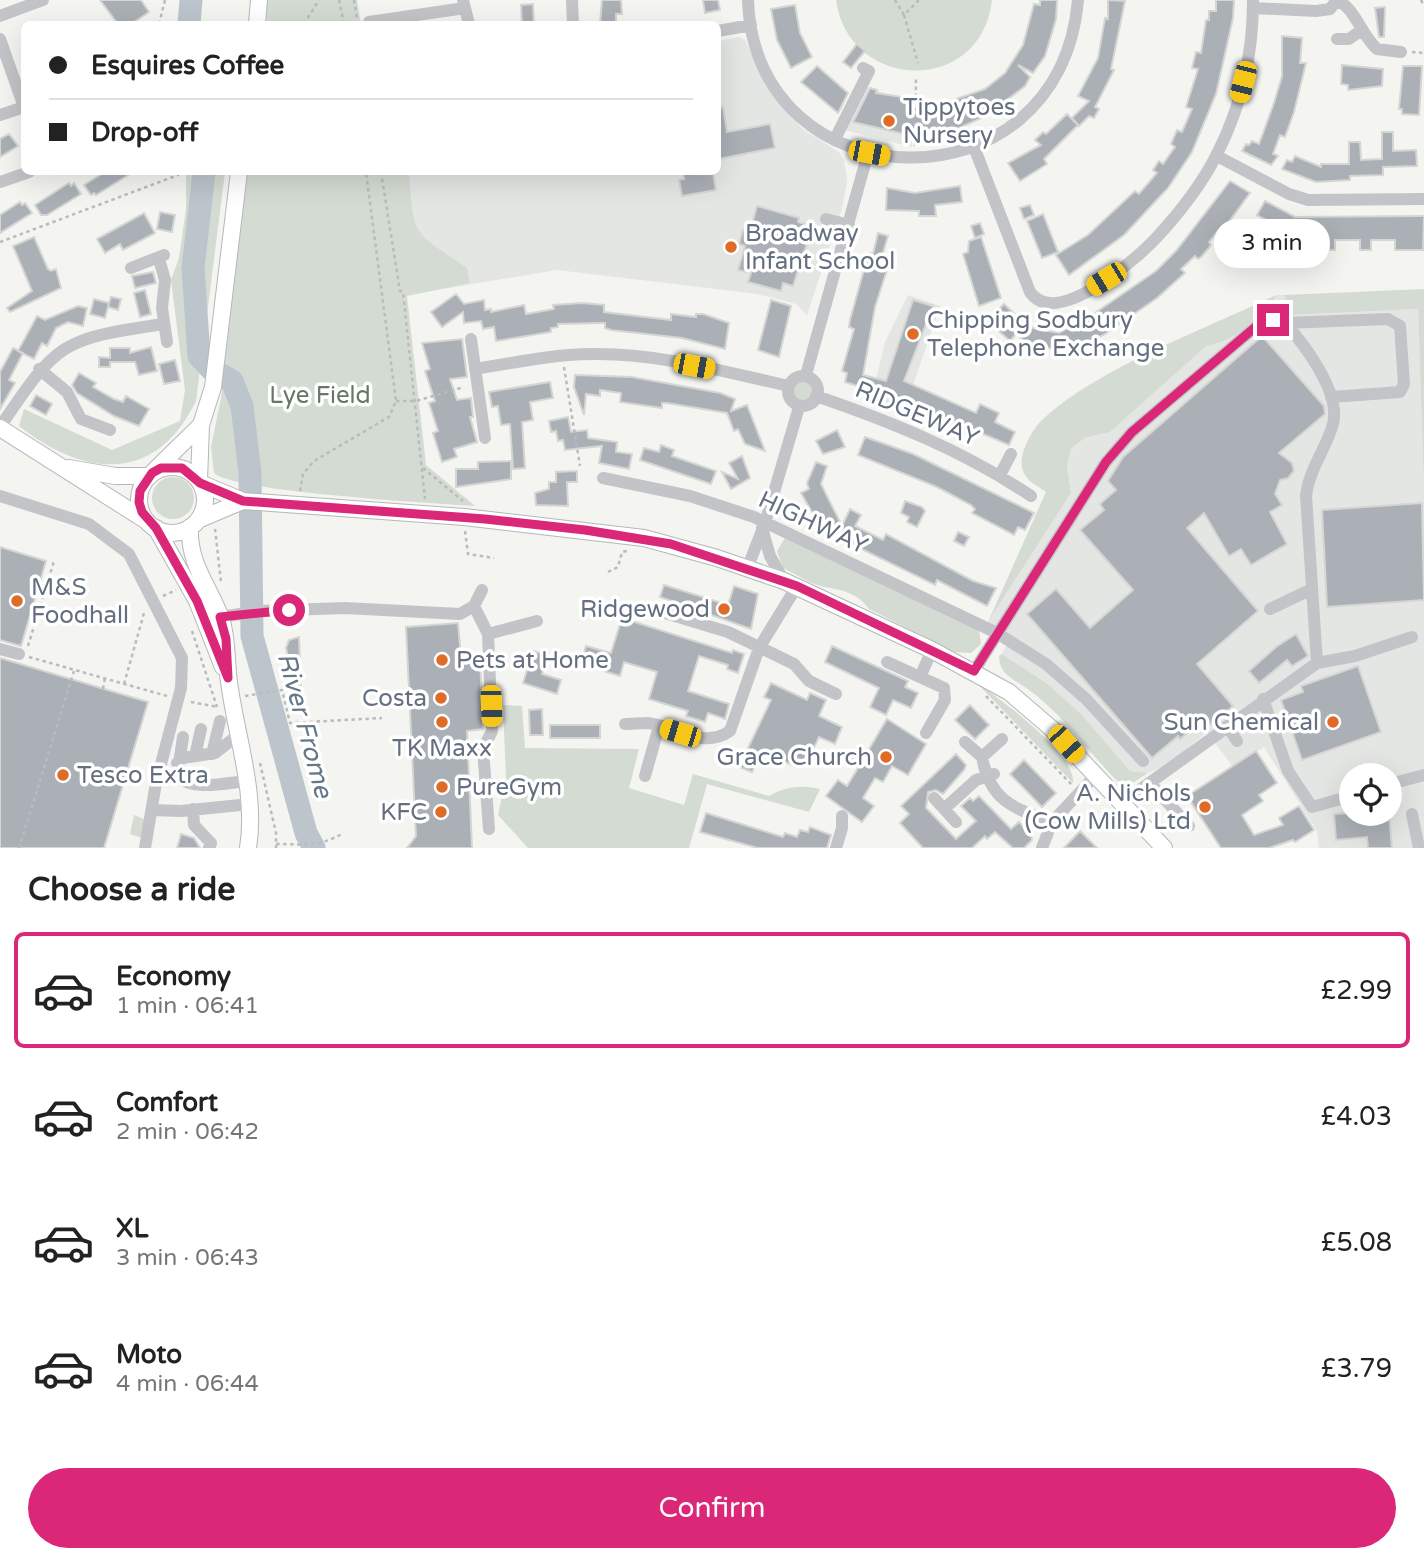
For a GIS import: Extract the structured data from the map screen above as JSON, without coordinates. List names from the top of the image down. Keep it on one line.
{"streets":{"street":["RIDGEWAY","HIGHWAY"]},"water":["River Frome"],"parks":["Lye Field"],"places":["Tippytoes Nursery","Broadway Infant School","Chipping Sodbury Telephone Exchange","M&S Foodhall","Ridgewood","Pets at Home","Costa","TK Maxx","Sun Chemical","Grace Church","Tesco Extra","PureGym","A. Nichols (Cow Mills) Ltd","KFC"],"page":{"banner":["Esquires Coffee","Drop-off"],"bubble":"3 min","heading":"Choose a ride","list":[{"name":"Economy","note":"1 min · 06:41","value":"£2.99"},{"name":"Comfort","note":"2 min · 06:42","value":"£4.03"},{"name":"XL","note":"3 min · 06:43","value":"£5.08"},{"name":"Moto","note":"4 min · 06:44","value":"£3.79"}],"buttons":"Confirm"}}
